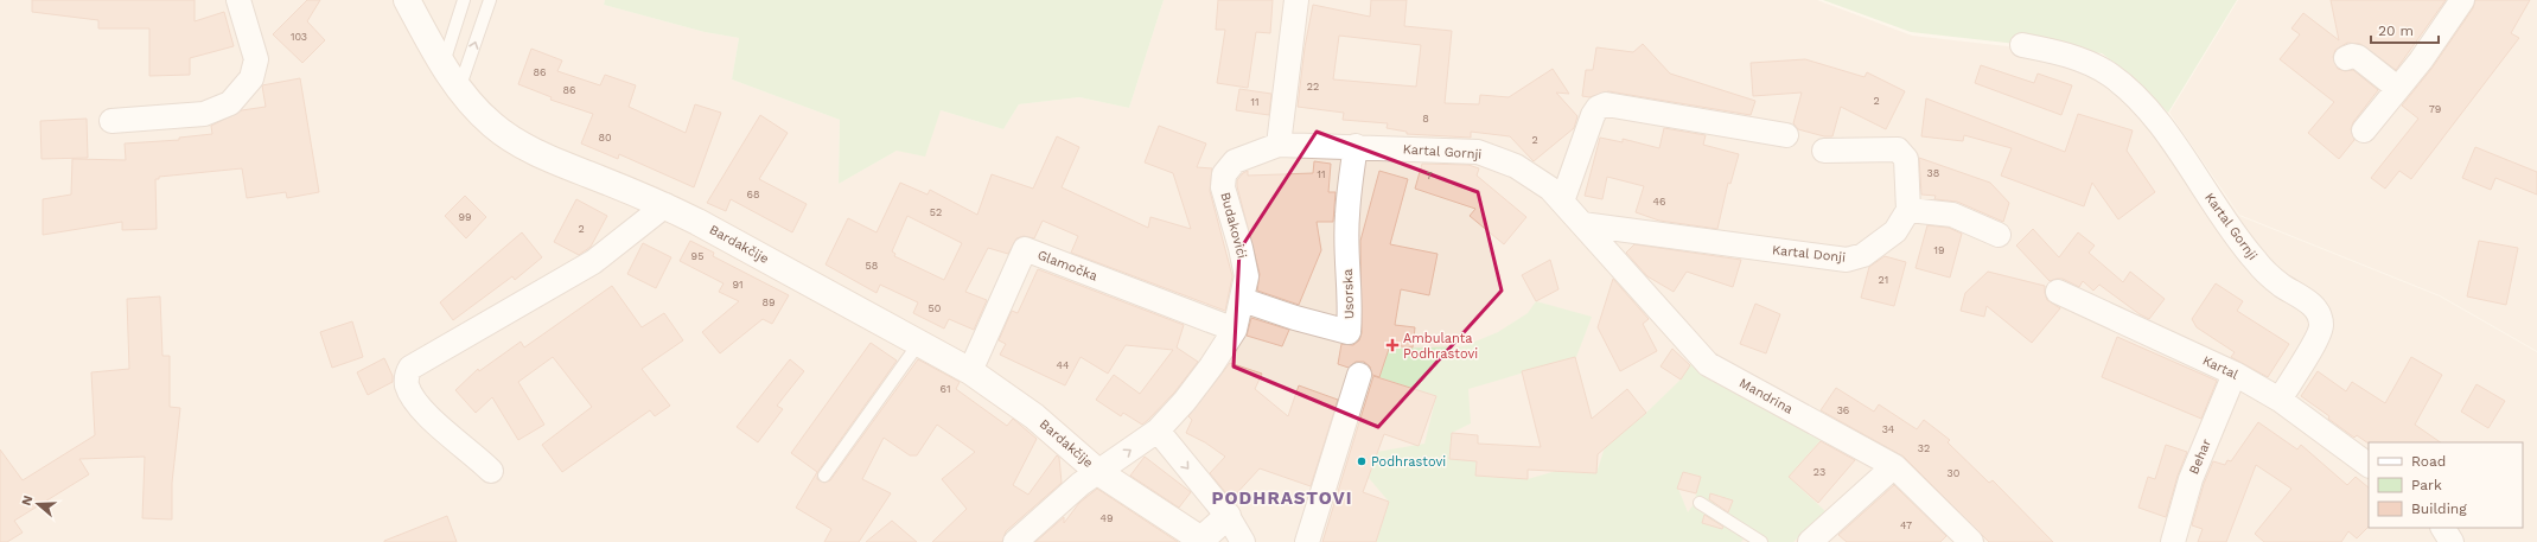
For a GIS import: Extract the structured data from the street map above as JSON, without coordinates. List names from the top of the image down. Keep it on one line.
{"streets":{"street":["Kartal Gornji","Budakovići","Bardakčije","Kartal Donji","Glamočka","Usorska","Kartal","Mandrina","Behar"]},"crossings":[["Kartal Gornji","Budakovići"],["Kartal Gornji","Kartal Donji"],["Kartal Gornji","Usorska"],["Kartal Gornji","Kartal"],["Kartal Gornji","Mandrina"],["Budakovići","Bardakčije"],["Budakovići","Glamočka"],["Budakovići","Usorska"],["Bardakčije","Glamočka"],["Kartal Donji","Mandrina"],["Kartal","Behar"]],"districts":["PODHRASTOVI"],"places":{"health":["Ambulanta Podhrastovi"],"other":["Podhrastovi"]},"house_numbers":["103","86","22","86","2","11","79","8","80","2","38","11","7","68","46","52","99","2","19","95","58","21","91","89","50","44","61","36","34","32","23","30","49","47"],"legend":["Road","Park","Building"],"scale_bar":"20 m","north":"left"}
